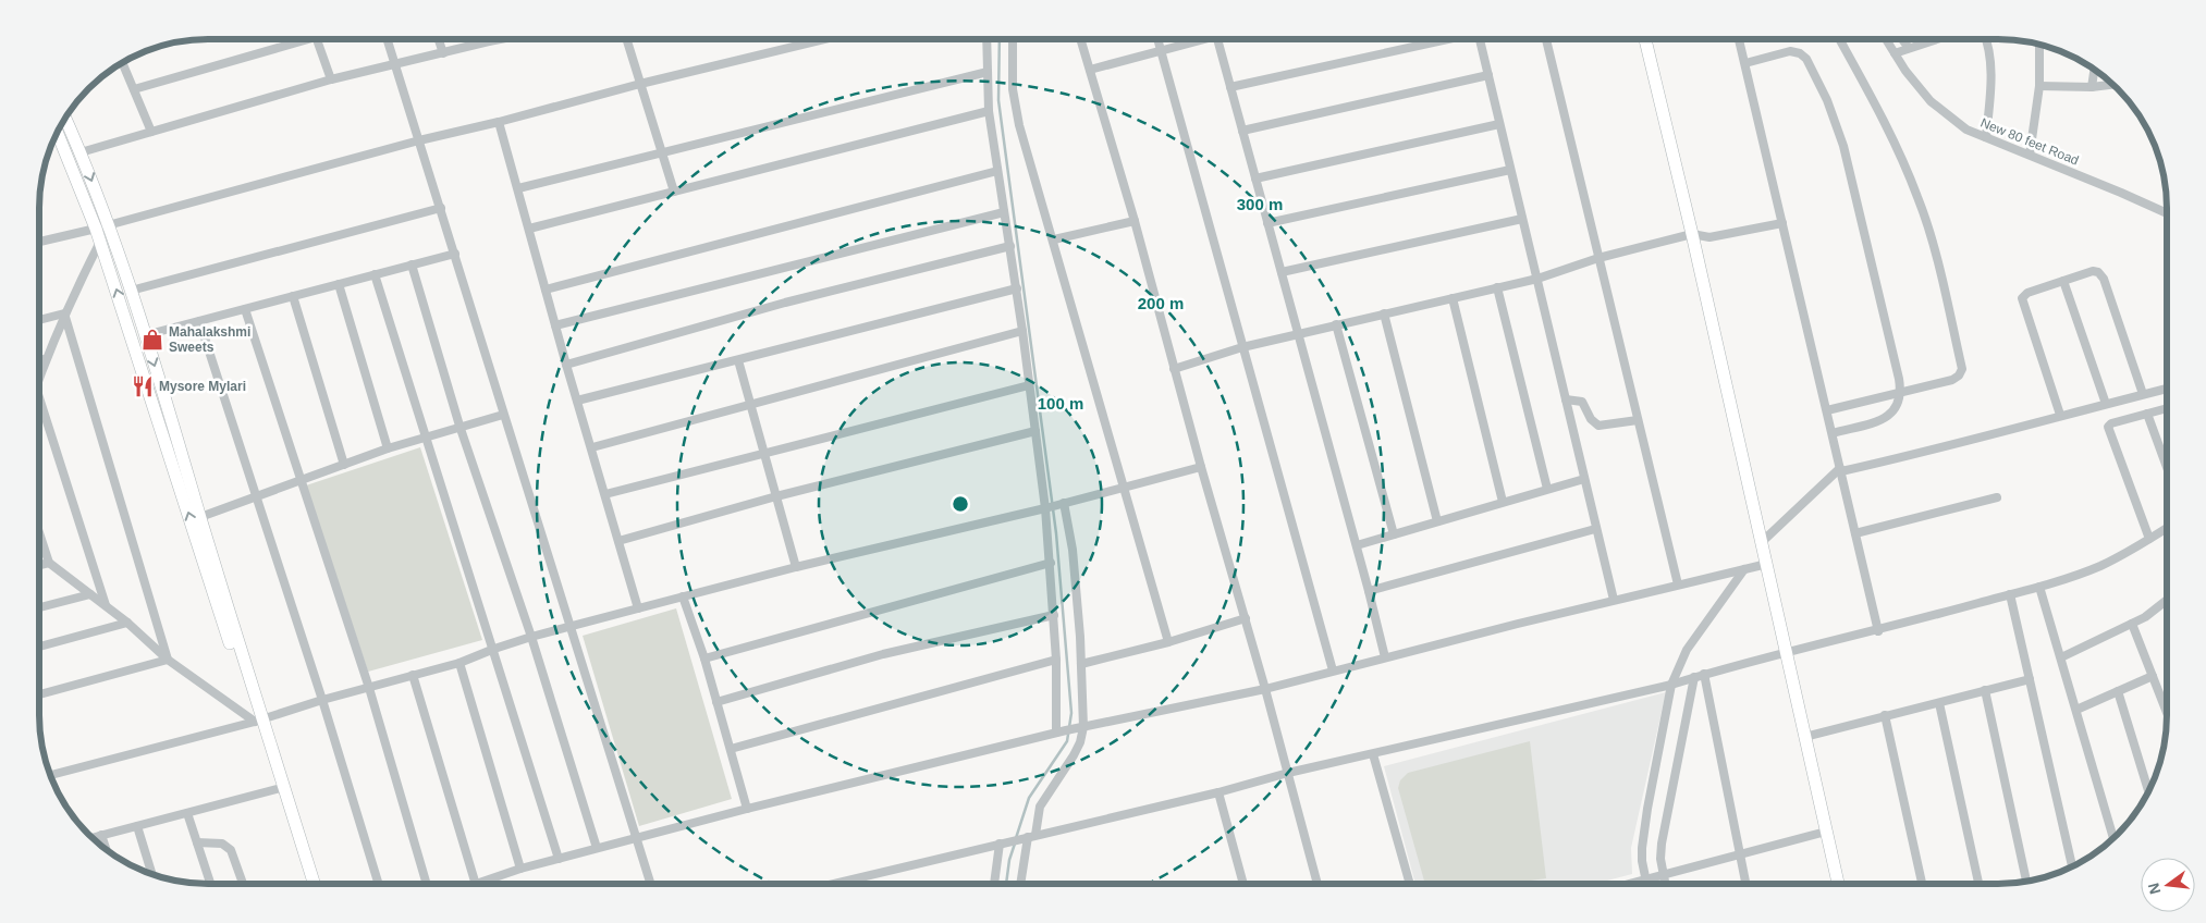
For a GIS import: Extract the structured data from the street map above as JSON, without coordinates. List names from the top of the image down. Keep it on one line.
{"streets":{"street":["New 80 feet Road"]},"places":{"shop":["Mahalakshmi Sweets"],"restaurant":["Mysore Mylari"]},"north":"left","rings":["300 m","200 m","100 m"]}
